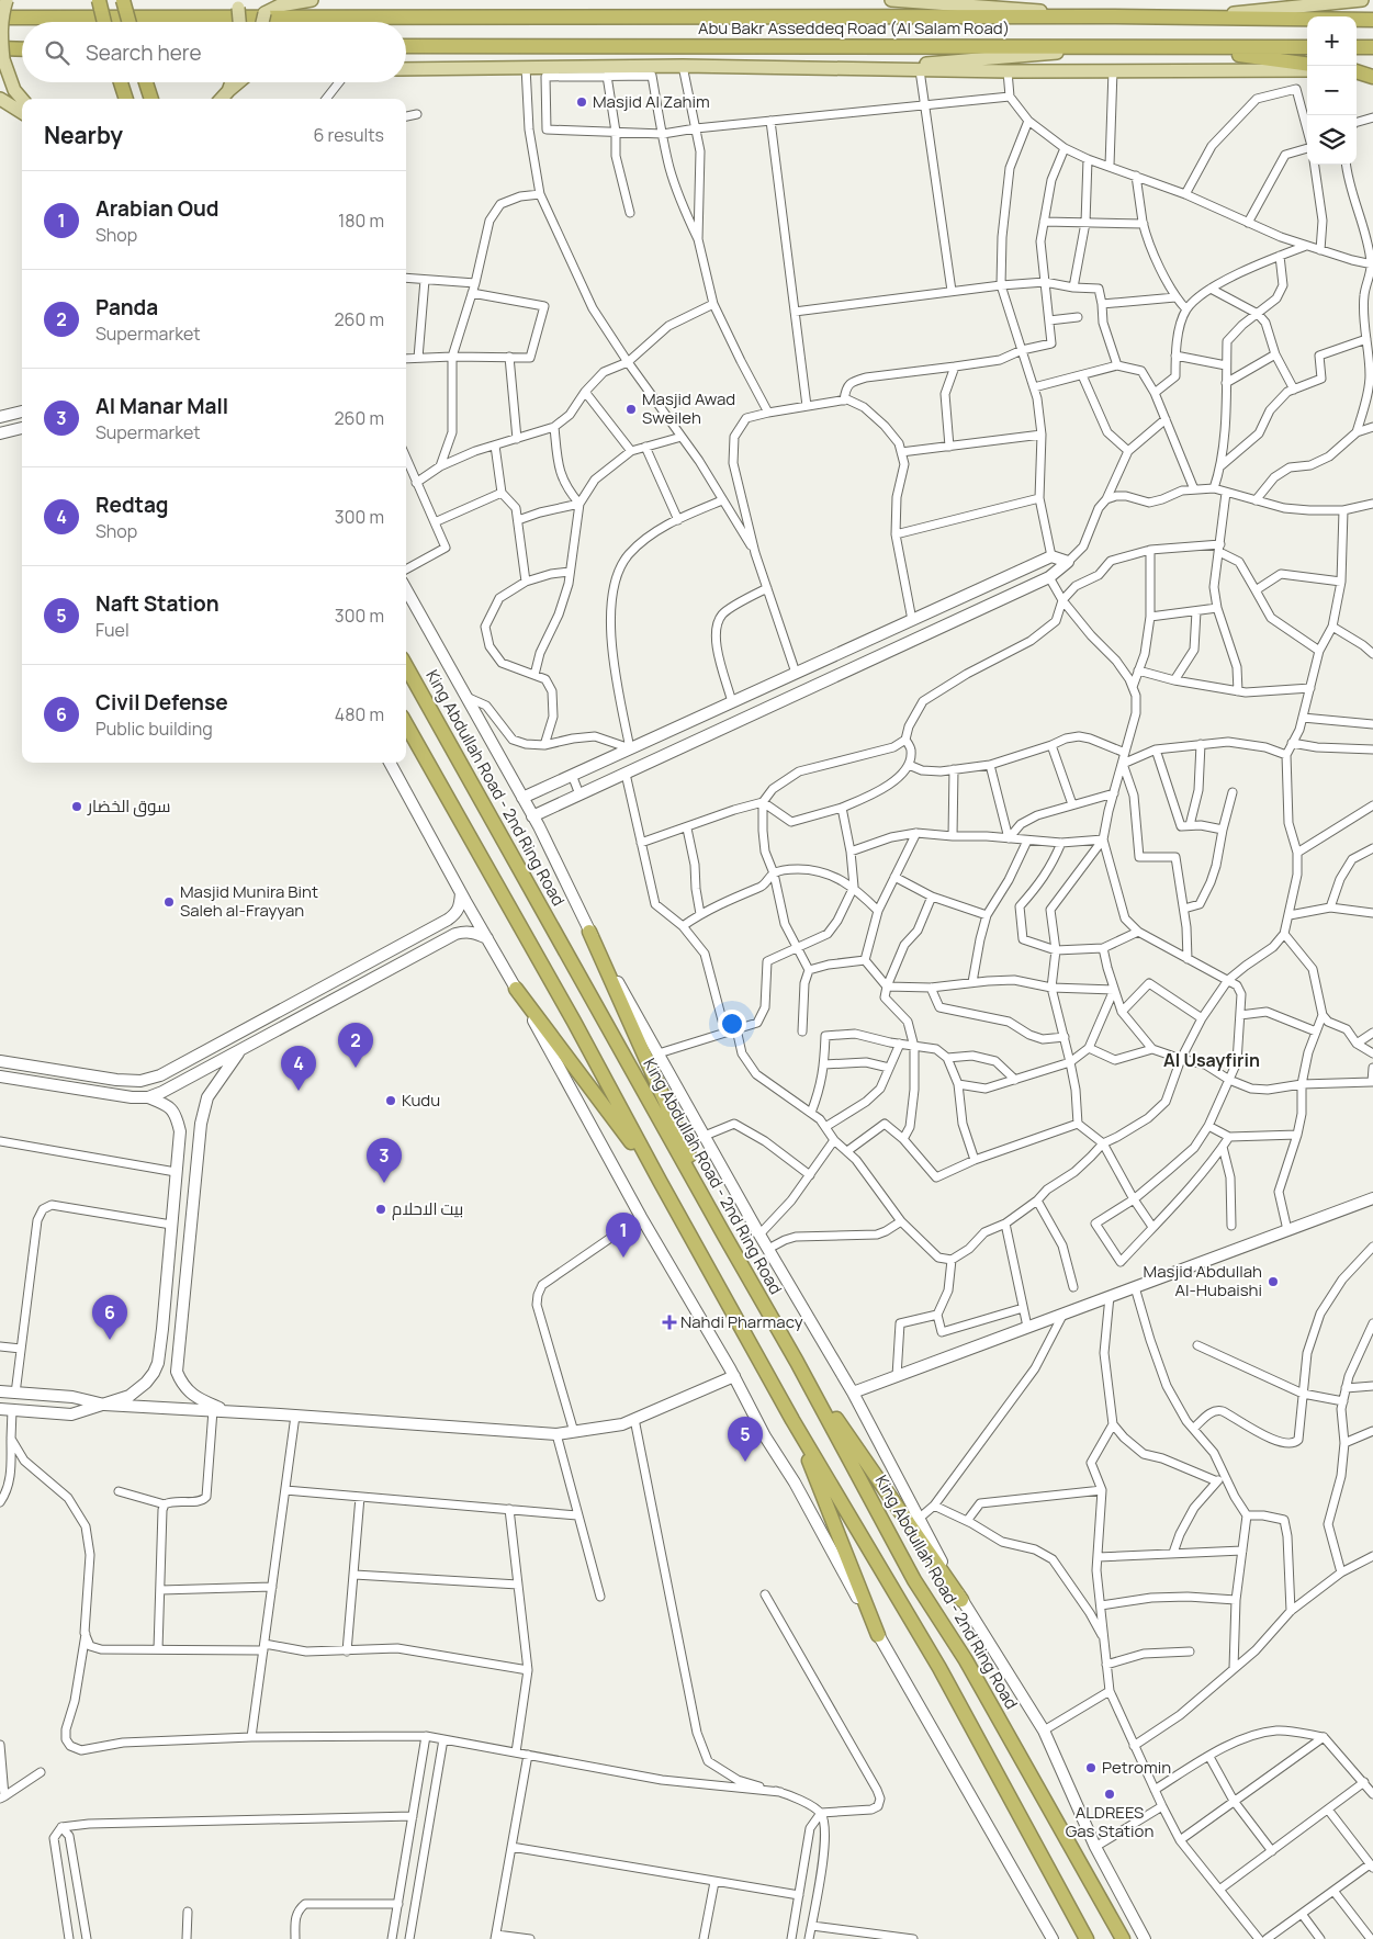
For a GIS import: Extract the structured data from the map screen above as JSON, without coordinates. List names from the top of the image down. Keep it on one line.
{"streets":{"highway":["Abu Bakr Asseddeq Road (Al Salam Road)","King Abdullah Road - 2nd Ring Road"]},"districts":["Al Usayfirin"],"places":{"other":["Masjid Al Zahim","Masjid Awad Sweileh","سوق الخضار","Masjid Munira Bint Saleh al-Frayyan","Kudu","بيت الاحلام","Masjid Abdullah Al-Hubaishi","Petromin","ALDREES Gas Station"],"health":["Nahdi Pharmacy"]},"page":{"map_buttons":["+","−"],"search":"Search here","heading":["Nearby","6 results"],"list":[{"mark":"1","name":"Arabian Oud","note":"Shop","value":"180 m"},{"mark":"2","name":"Panda","note":"Supermarket","value":"260 m"},{"mark":"3","name":"Al Manar Mall","note":"Supermarket","value":"260 m"},{"mark":"4","name":"Redtag","note":"Shop","value":"300 m"},{"mark":"5","name":"Naft Station","note":"Fuel","value":"300 m"},{"mark":"6","name":"Civil Defense","note":"Public building","value":"480 m"}],"pins":["2","4","3","1","6","5"]}}
